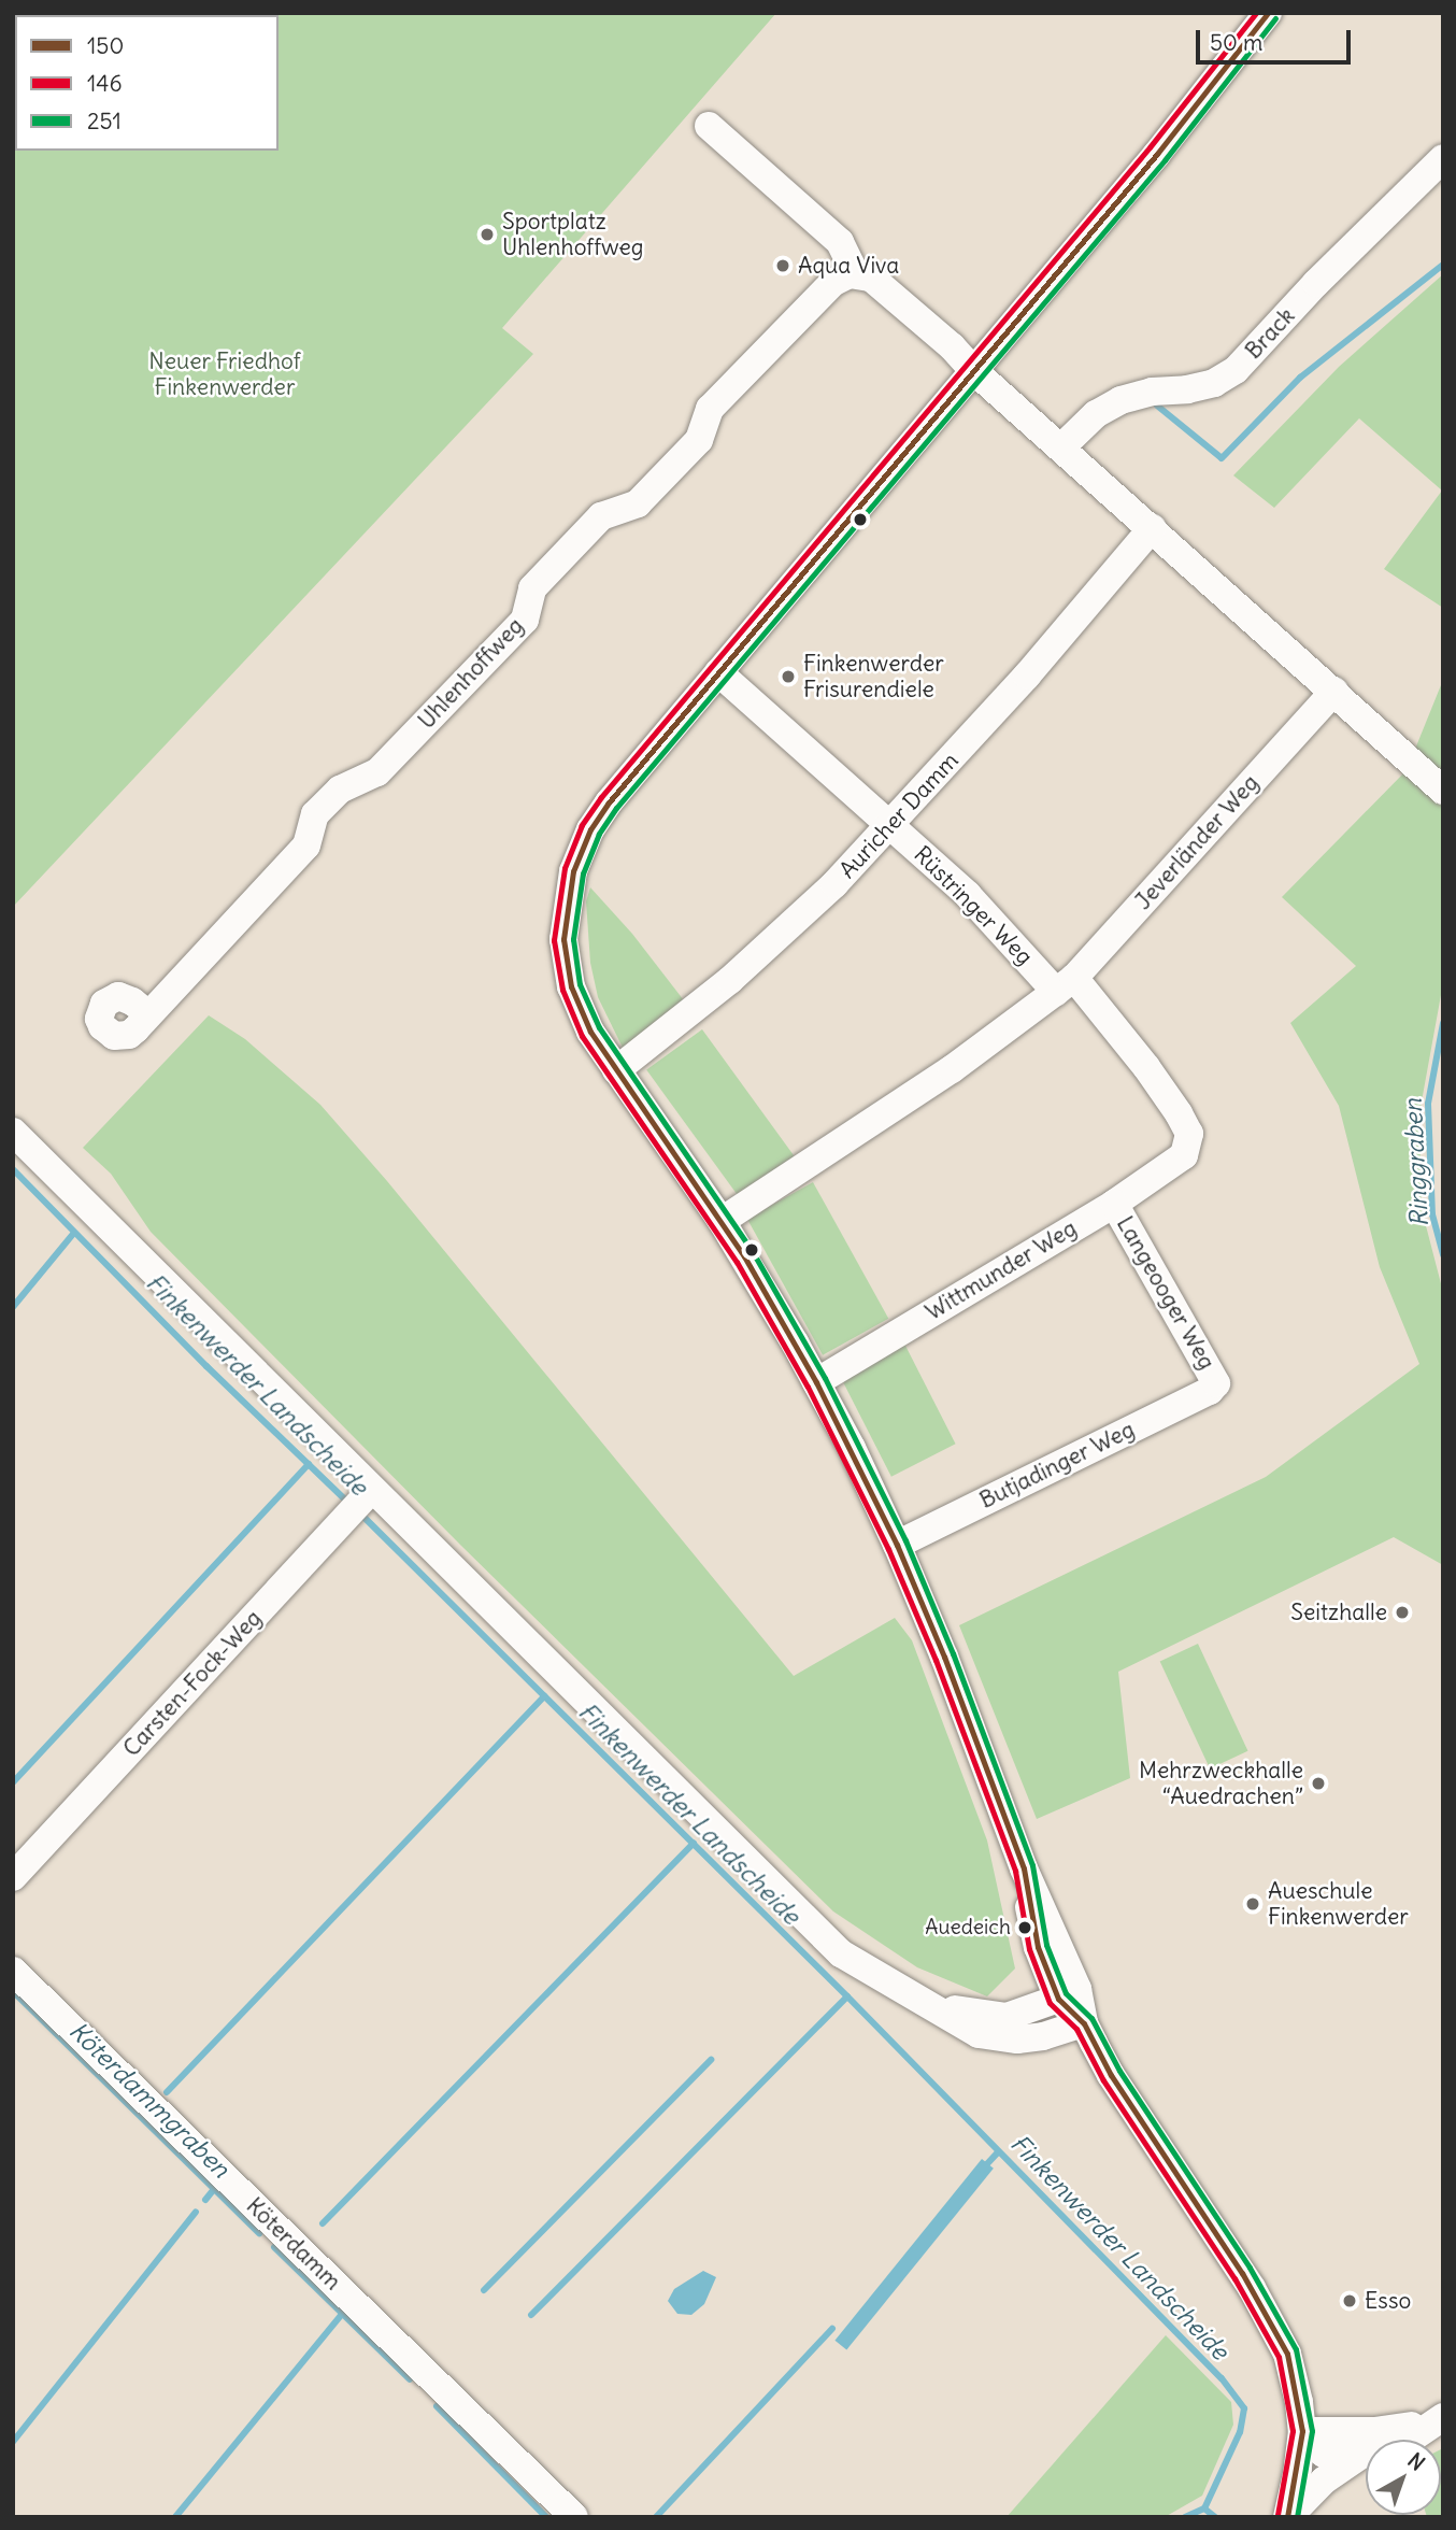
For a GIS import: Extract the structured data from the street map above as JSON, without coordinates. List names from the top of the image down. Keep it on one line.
{"streets":{"street":["Brack","Uhlenhoffweg","Auricher Damm","Jeverländer Weg","Rüstringer Weg","Wittmunder Weg","Langeooger Weg","Butjadinger Weg","Carsten-Fock-Weg","Köterdamm"]},"crossings":[["Auricher Damm","Rüstringer Weg"],["Jeverländer Weg","Rüstringer Weg"],["Jeverländer Weg","Wittmunder Weg"],["Rüstringer Weg","Wittmunder Weg"],["Wittmunder Weg","Langeooger Weg"],["Langeooger Weg","Butjadinger Weg"]],"water":["Ringgraben","Finkenwerder Landscheide","Köterdammgraben"],"parks":["Neuer Friedhof Finkenwerder"],"places":["Sportplatz Uhlenhoffweg","Aqua Viva","Finkenwerder Frisurendiele","Seitzhalle","Mehrzweckhalle “Auedrachen”","Aueschule Finkenwerder","Auedeich","Esso"],"lines":["transit line 150","transit line 146","transit line 251"],"legend":["150","146","251"],"scale_bar":"50 m","north":"top right"}
